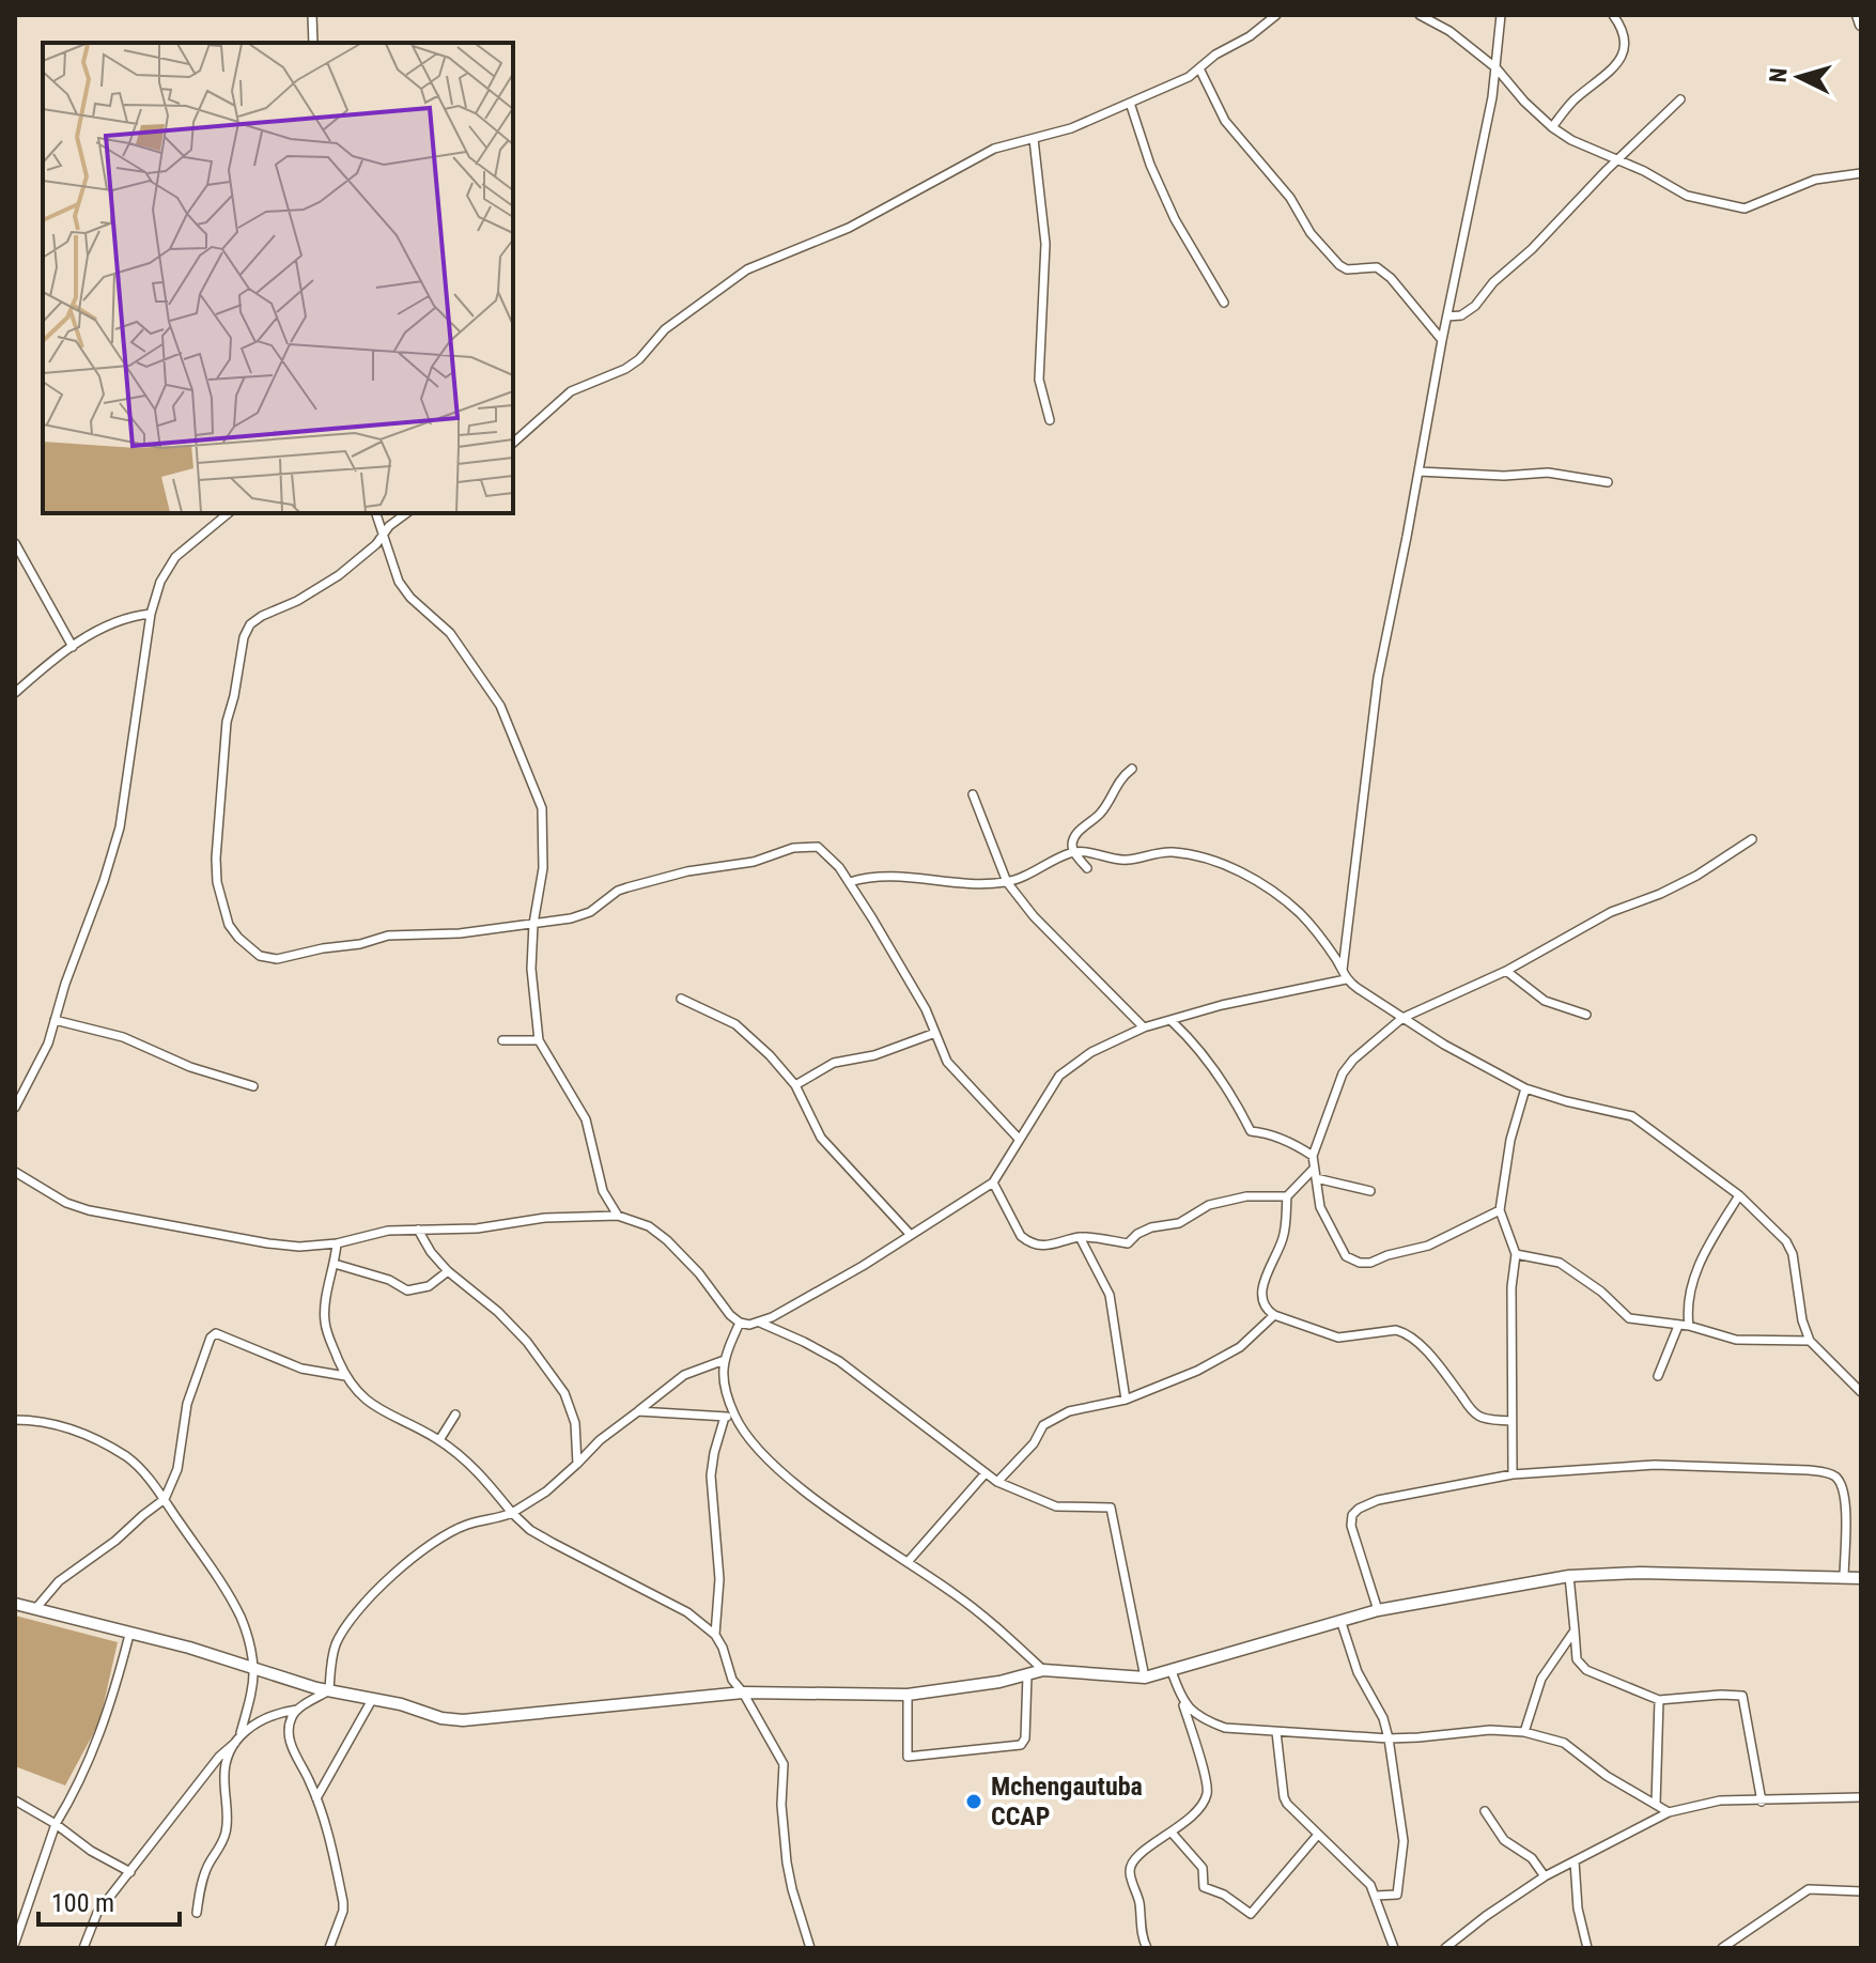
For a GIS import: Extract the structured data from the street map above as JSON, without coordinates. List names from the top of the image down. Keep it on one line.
{"places":["Mchengautuba CCAP"],"scale_bar":"100 m","north":"left"}
